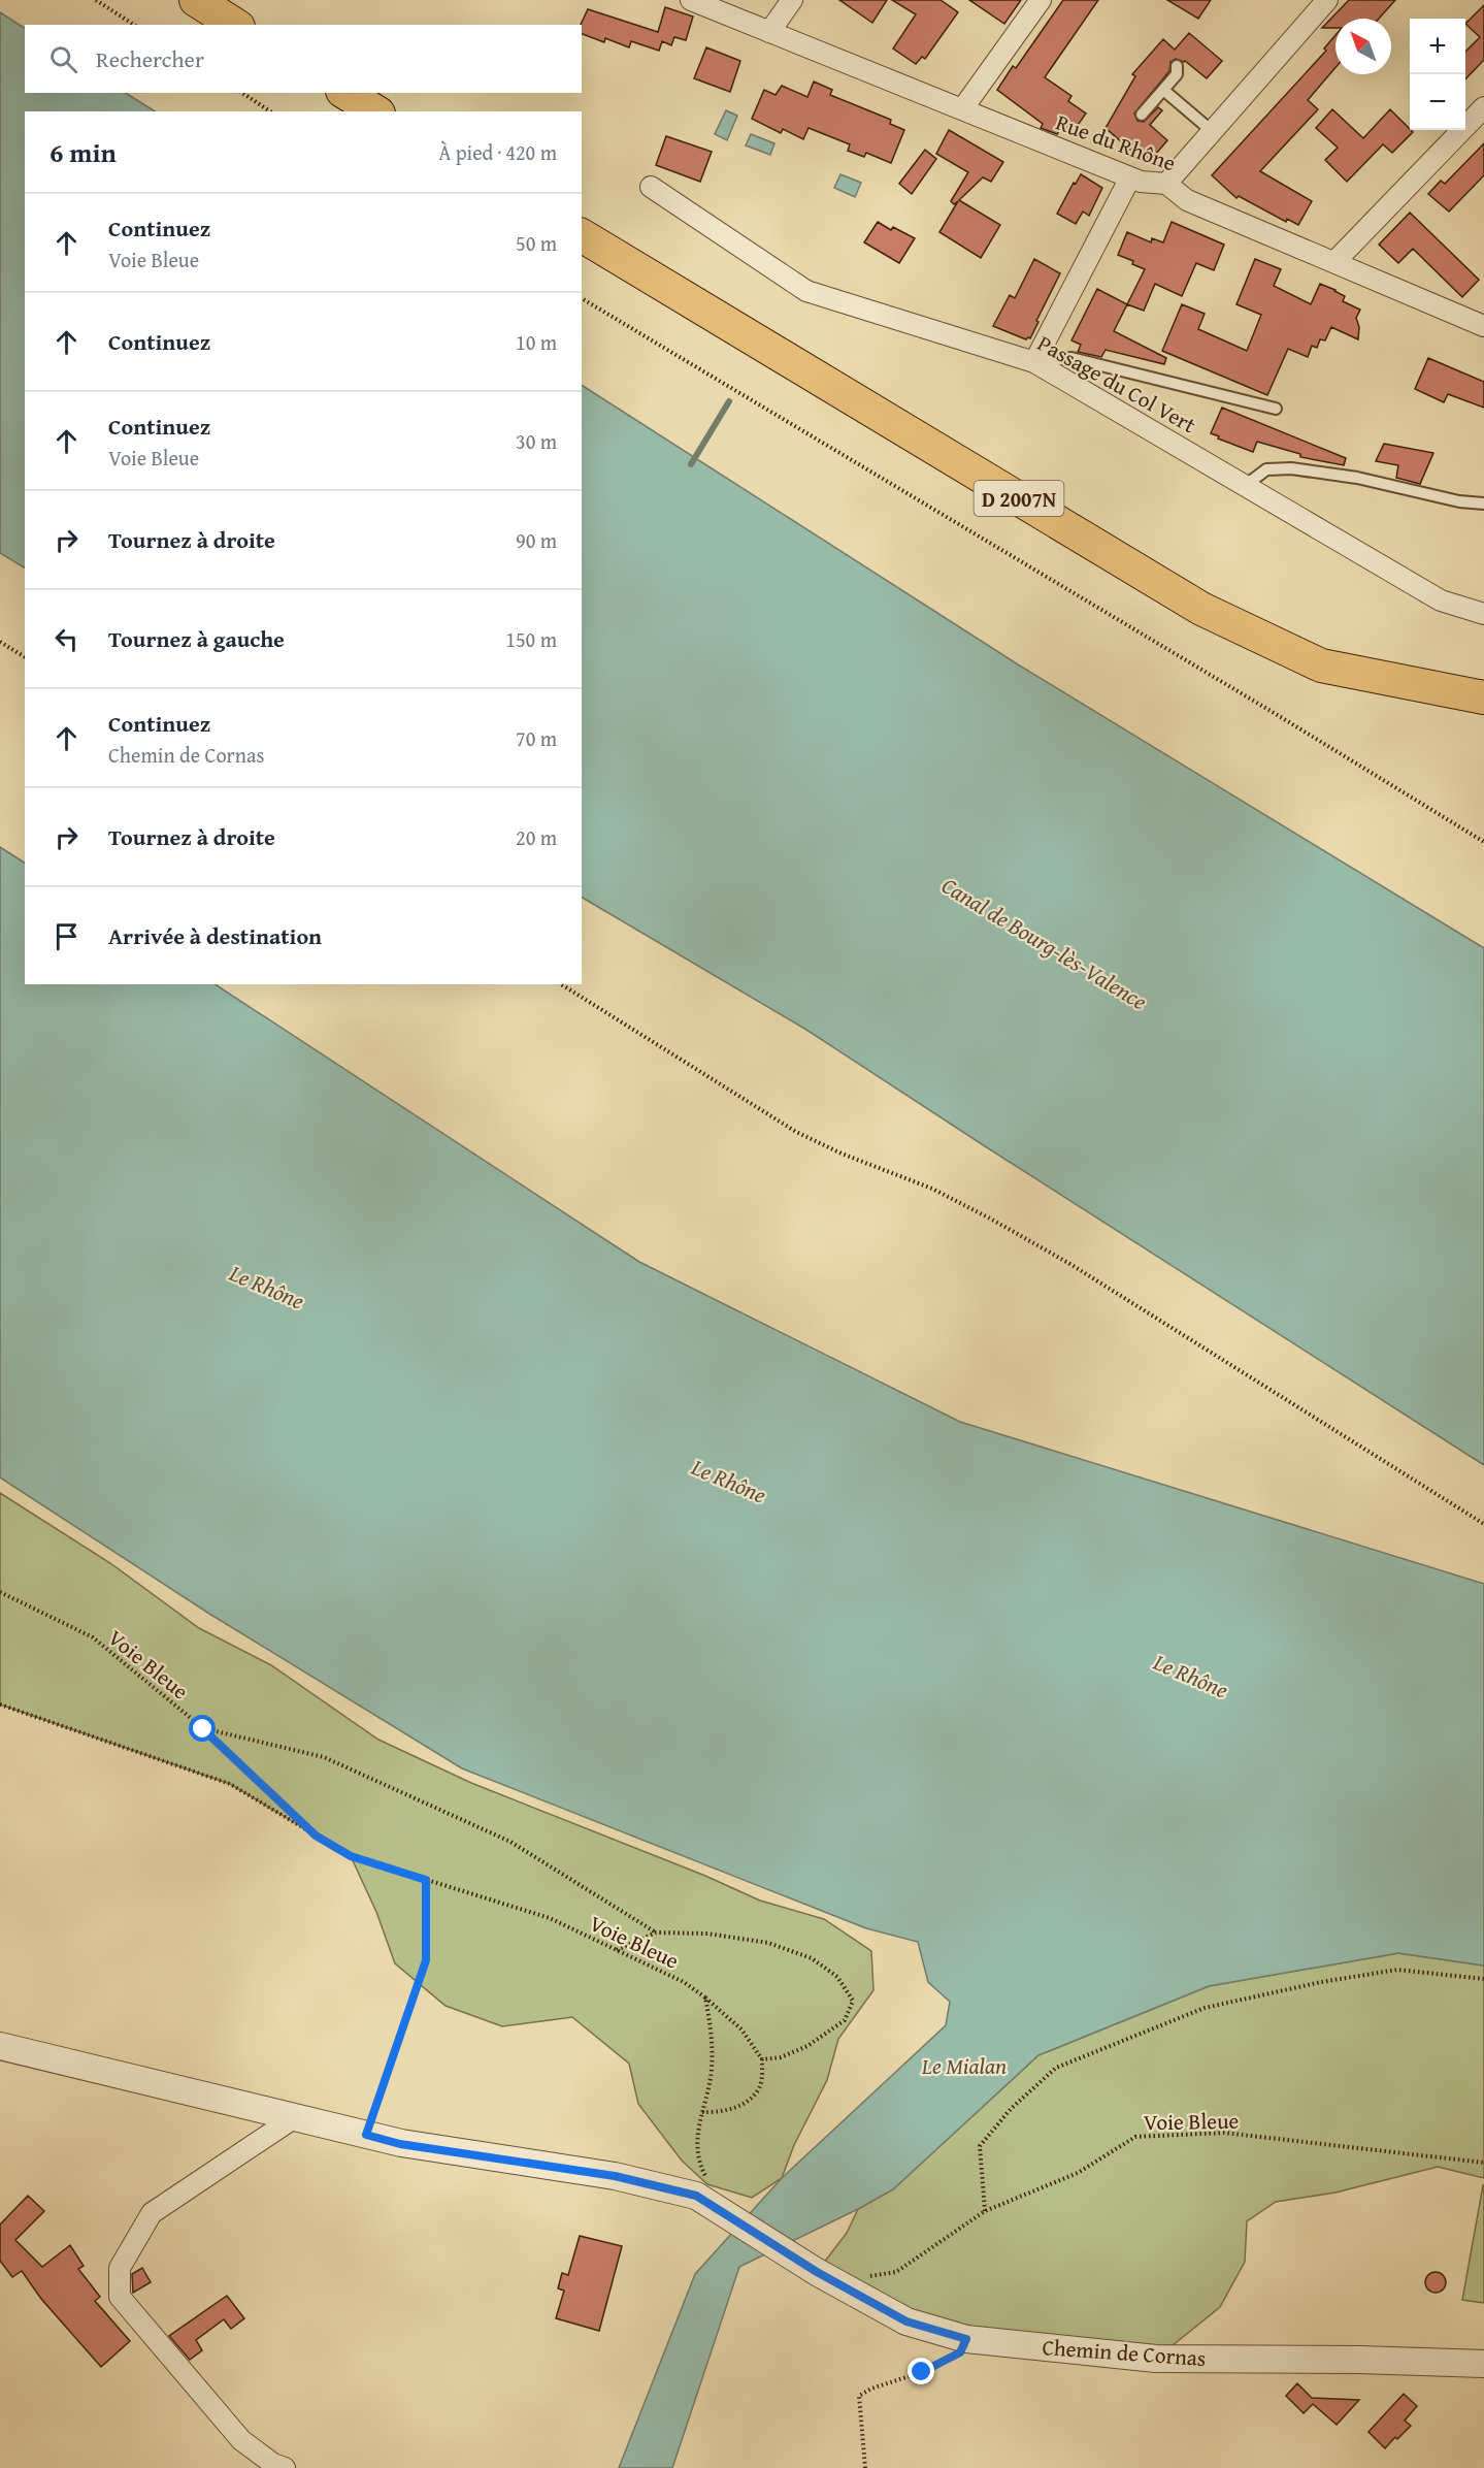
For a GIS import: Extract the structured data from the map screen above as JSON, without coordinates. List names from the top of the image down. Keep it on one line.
{"streets":{"main road":["D 2007N"],"street":["Rue du Rhône","Passage du Col Vert","Chemin de Cornas"],"path":["Voie Bleue"]},"water":["Canal de Bourg-lès-Valence","Le Rhône","Le Mialan"],"north":"top left","page":{"map_buttons":["+","−"],"search":"Rechercher","heading":["6 min","À pied · 420 m"],"list":[["Continuez","Voie Bleue","50 m"],["Continuez","10 m"],["Continuez","Voie Bleue","30 m"],["Tournez à droite","90 m"],["Tournez à gauche","150 m"],["Continuez","Chemin de Cornas","70 m"],["Tournez à droite","20 m"],"Arrivée à destination"]}}
